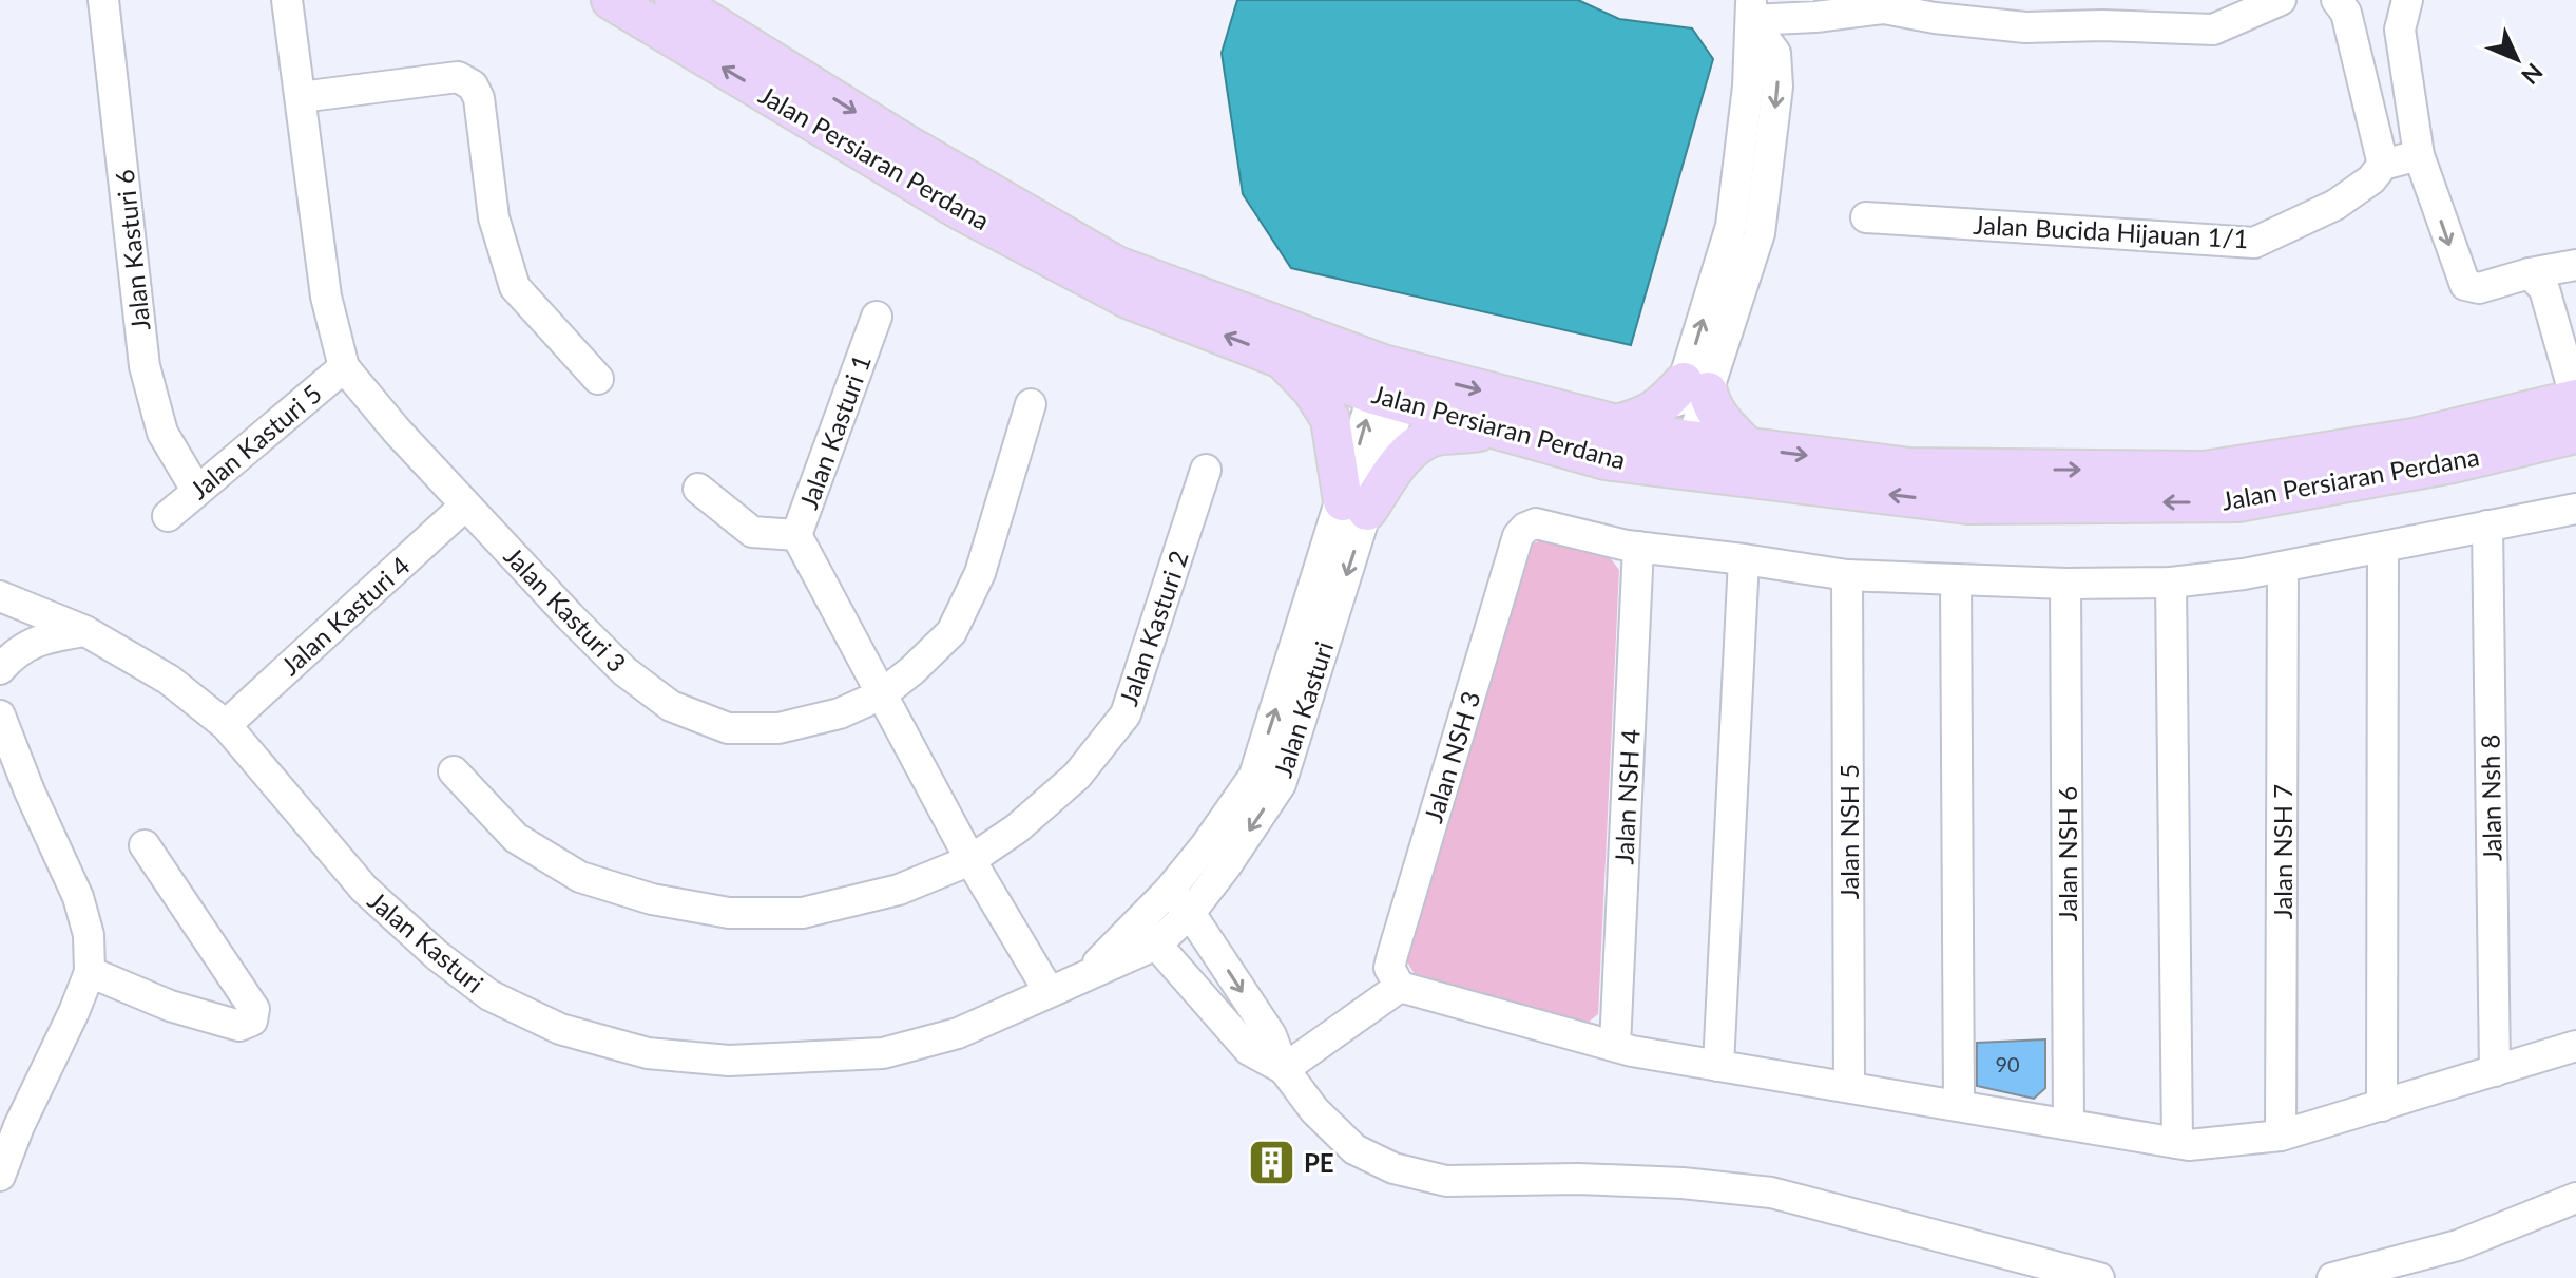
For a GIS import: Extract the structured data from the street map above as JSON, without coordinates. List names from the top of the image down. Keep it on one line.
{"streets":{"main road":["Jalan Persiaran Perdana"],"street":["Jalan Bucida Hijauan 1/1","Jalan Kasturi 6","Jalan Kasturi 1","Jalan Kasturi 5","Jalan Kasturi 3","Jalan Kasturi 4","Jalan Kasturi 2","Jalan Kasturi","Jalan NSH 3","Jalan NSH 4","Jalan Nsh 8","Jalan NSH 5","Jalan NSH 7","Jalan NSH 6"]},"crossings":[["Jalan Persiaran Perdana","Jalan Kasturi"],["Jalan Kasturi 6","Jalan Kasturi 5"],["Jalan Kasturi 5","Jalan Kasturi 3"],["Jalan Kasturi 3","Jalan Kasturi 4"],["Jalan Kasturi 4","Jalan Kasturi"],["Jalan NSH 3","Jalan NSH 4"]],"places":{"building":["PE"]},"house_numbers":["90"],"north":"bottom right"}
